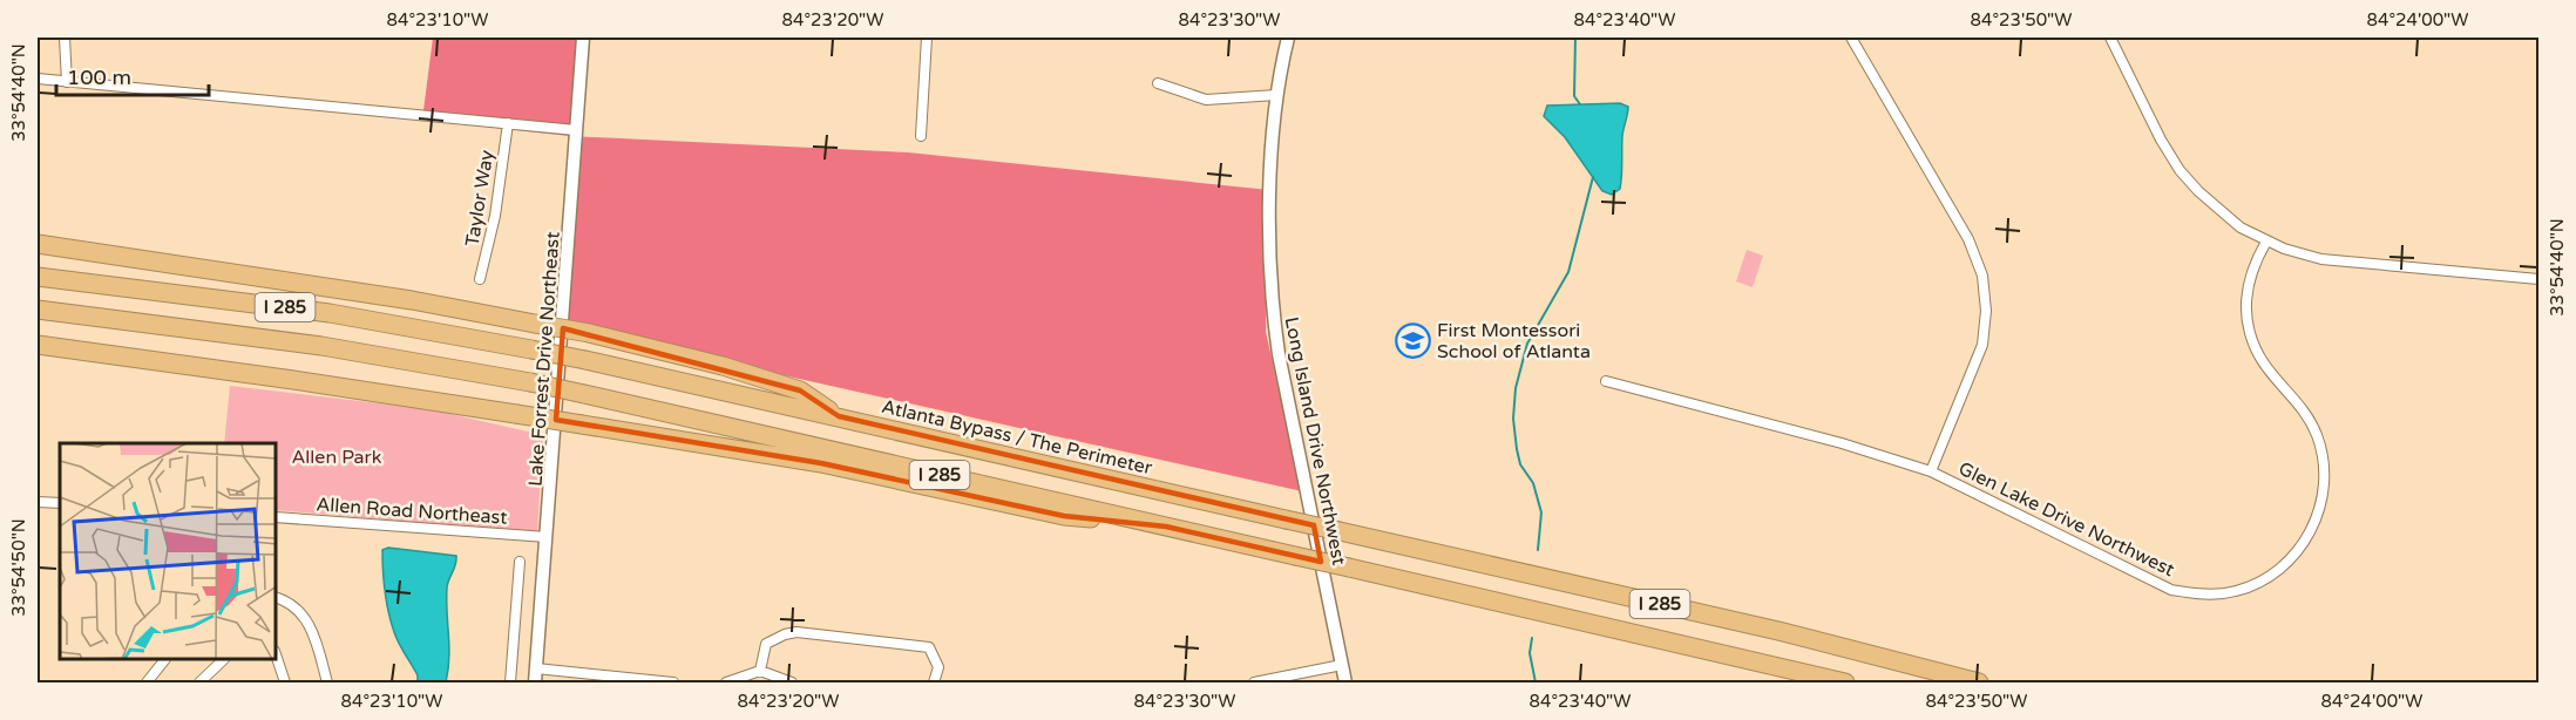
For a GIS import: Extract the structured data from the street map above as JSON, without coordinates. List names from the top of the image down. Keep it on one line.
{"streets":{"highway":["I 285","Atlanta Bypass / The Perimeter"],"street":["Taylor Way","Lake Forrest Drive Northeast","Long Island Drive Northwest","Allen Road Northeast","Glen Lake Drive Northwest"]},"crossings":[["Lake Forrest Drive Northeast","Allen Road Northeast"]],"parks":["Allen Park"],"places":{"school or university":["First Montessori School of Atlanta"]},"scale_bar":"100 m","coordinates":["84°23'10\"W","84°23'20\"W","84°23'30\"W","84°23'40\"W","84°23'50\"W","84°24'00\"W","33°54'40\"N","33°54'50\"N"]}
